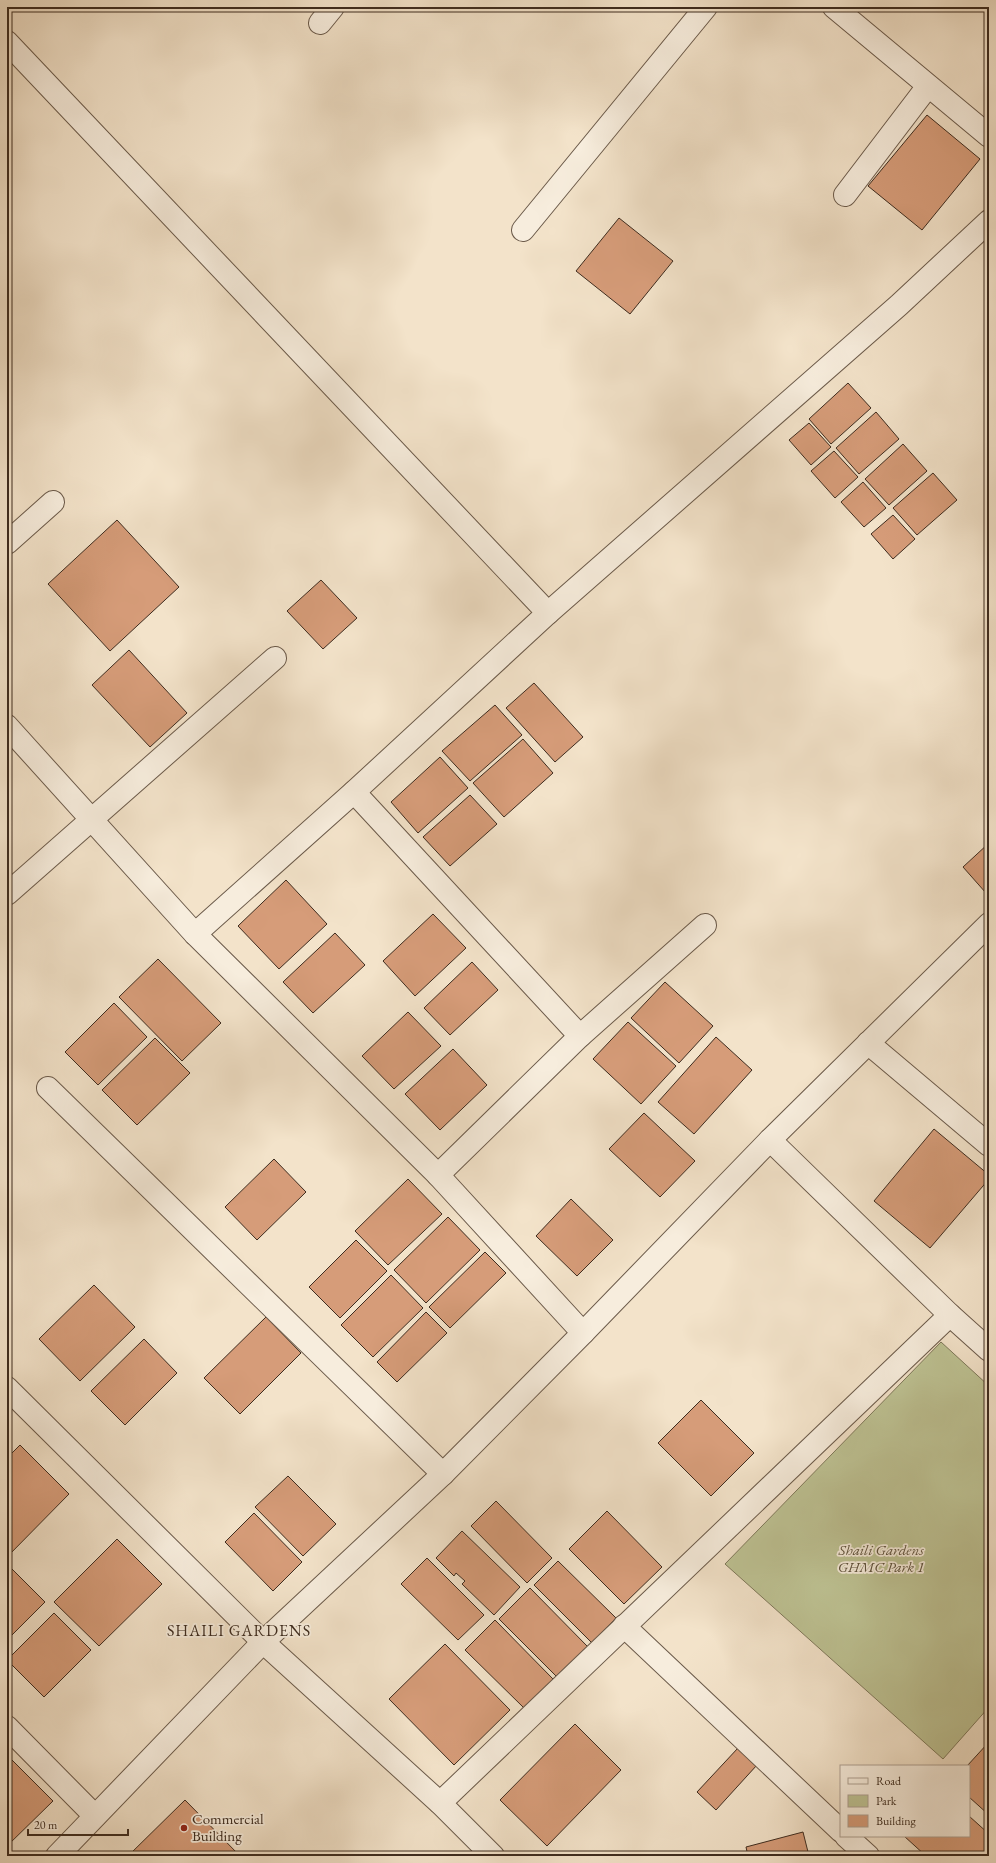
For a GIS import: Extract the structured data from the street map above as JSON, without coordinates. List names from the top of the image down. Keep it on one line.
{"districts":["SHAILI GARDENS"],"parks":["Shaili Gardens GHMC Park 1"],"places":["Commercial Building"],"legend":["Road","Park","Building"],"scale_bar":"20 m"}
